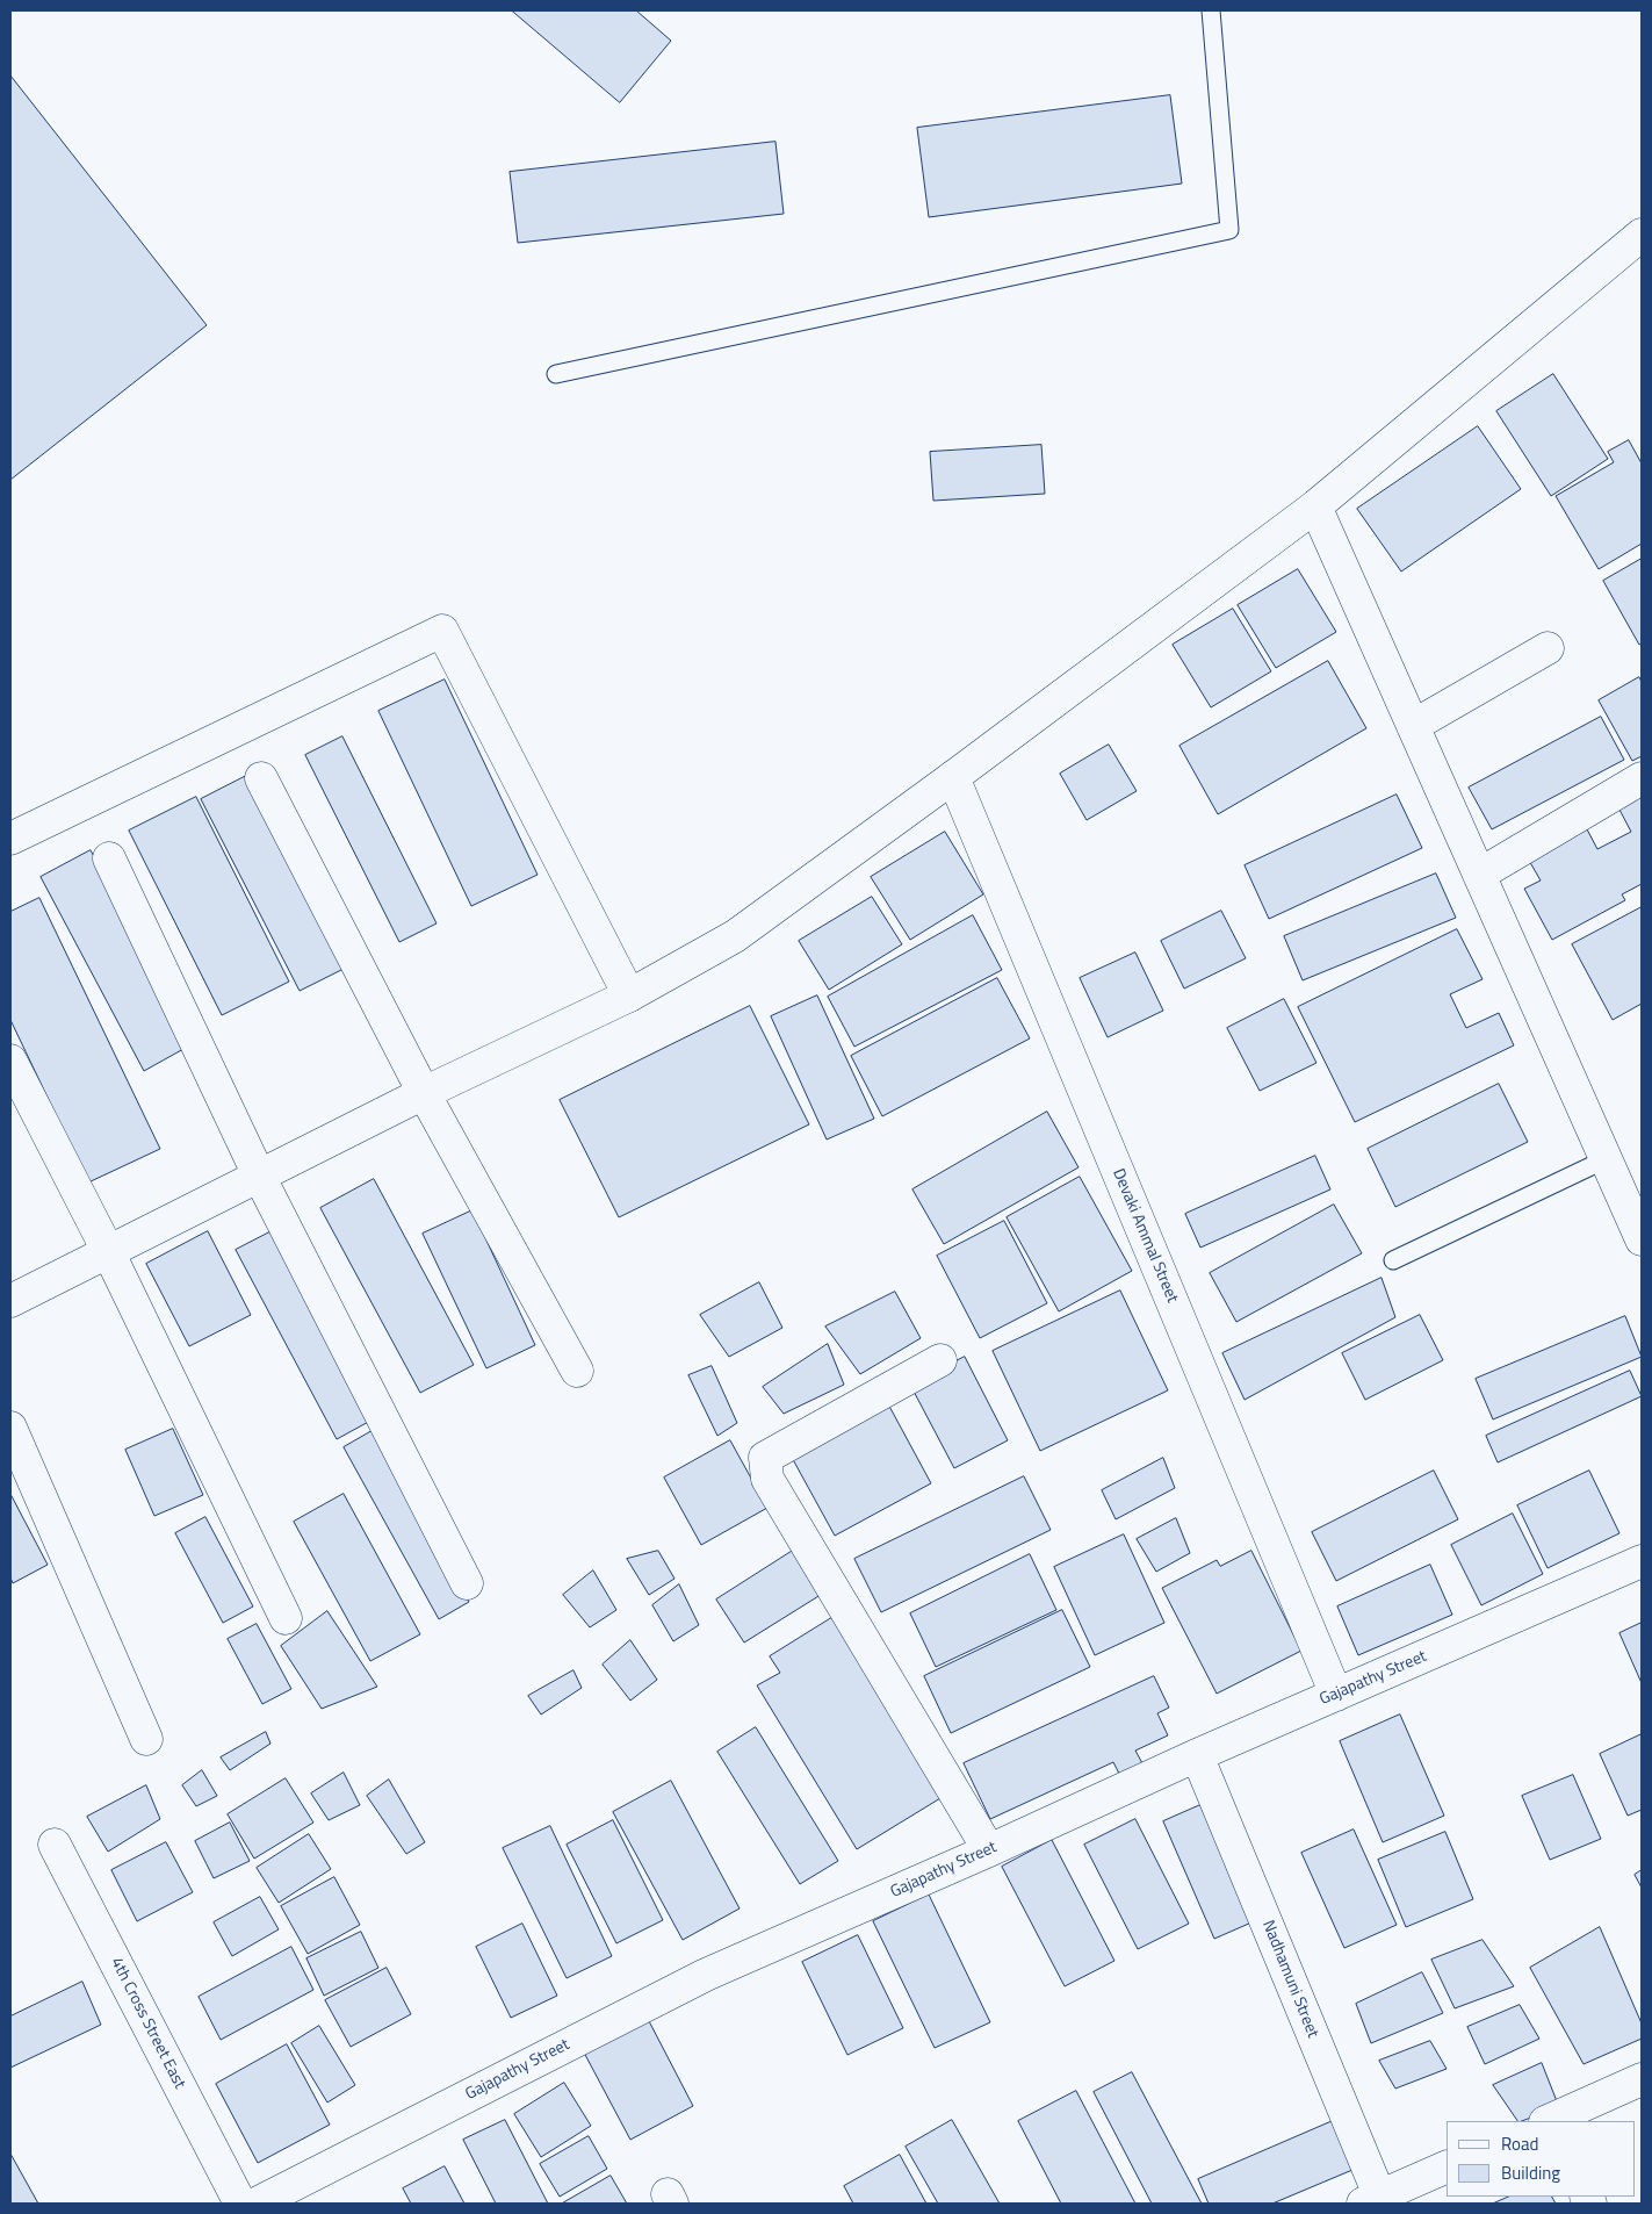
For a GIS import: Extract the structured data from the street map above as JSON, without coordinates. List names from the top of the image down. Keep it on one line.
{"streets":{"street":["Devaki Ammal Street","Gajapathy Street","Nadhamuni Street","4th Cross Street East"]},"crossings":[["Devaki Ammal Street","Gajapathy Street"],["Gajapathy Street","Nadhamuni Street"]],"legend":["Road","Building"]}
